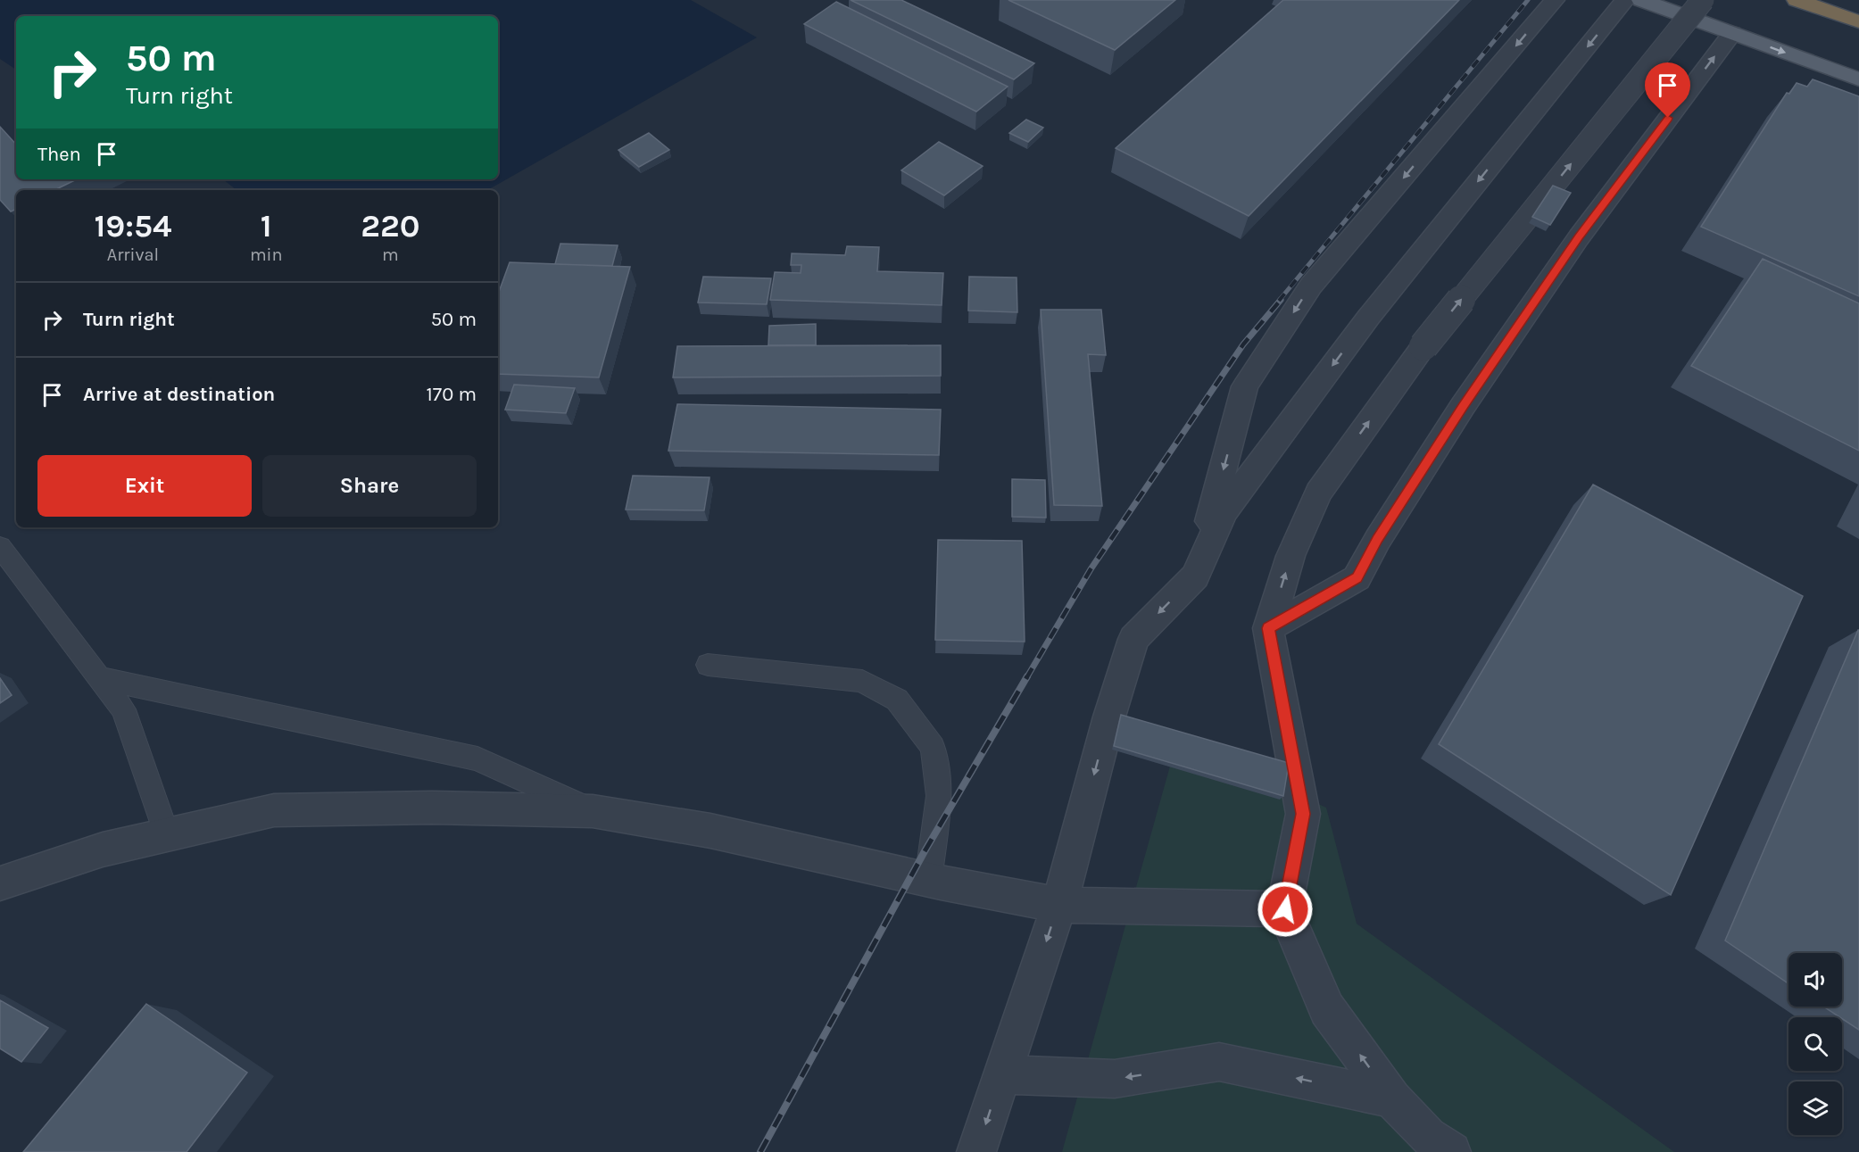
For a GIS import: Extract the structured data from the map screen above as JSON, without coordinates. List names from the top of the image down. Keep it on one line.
{"page":{"turn":["50 m","Turn right"],"then":"Then","eta":["19:54","Arrival","1","min","220","m"],"list":[{"name":"Turn right","value":"50 m"},{"name":"Arrive at destination","value":"170 m"}],"buttons":["Exit","Share"]}}
